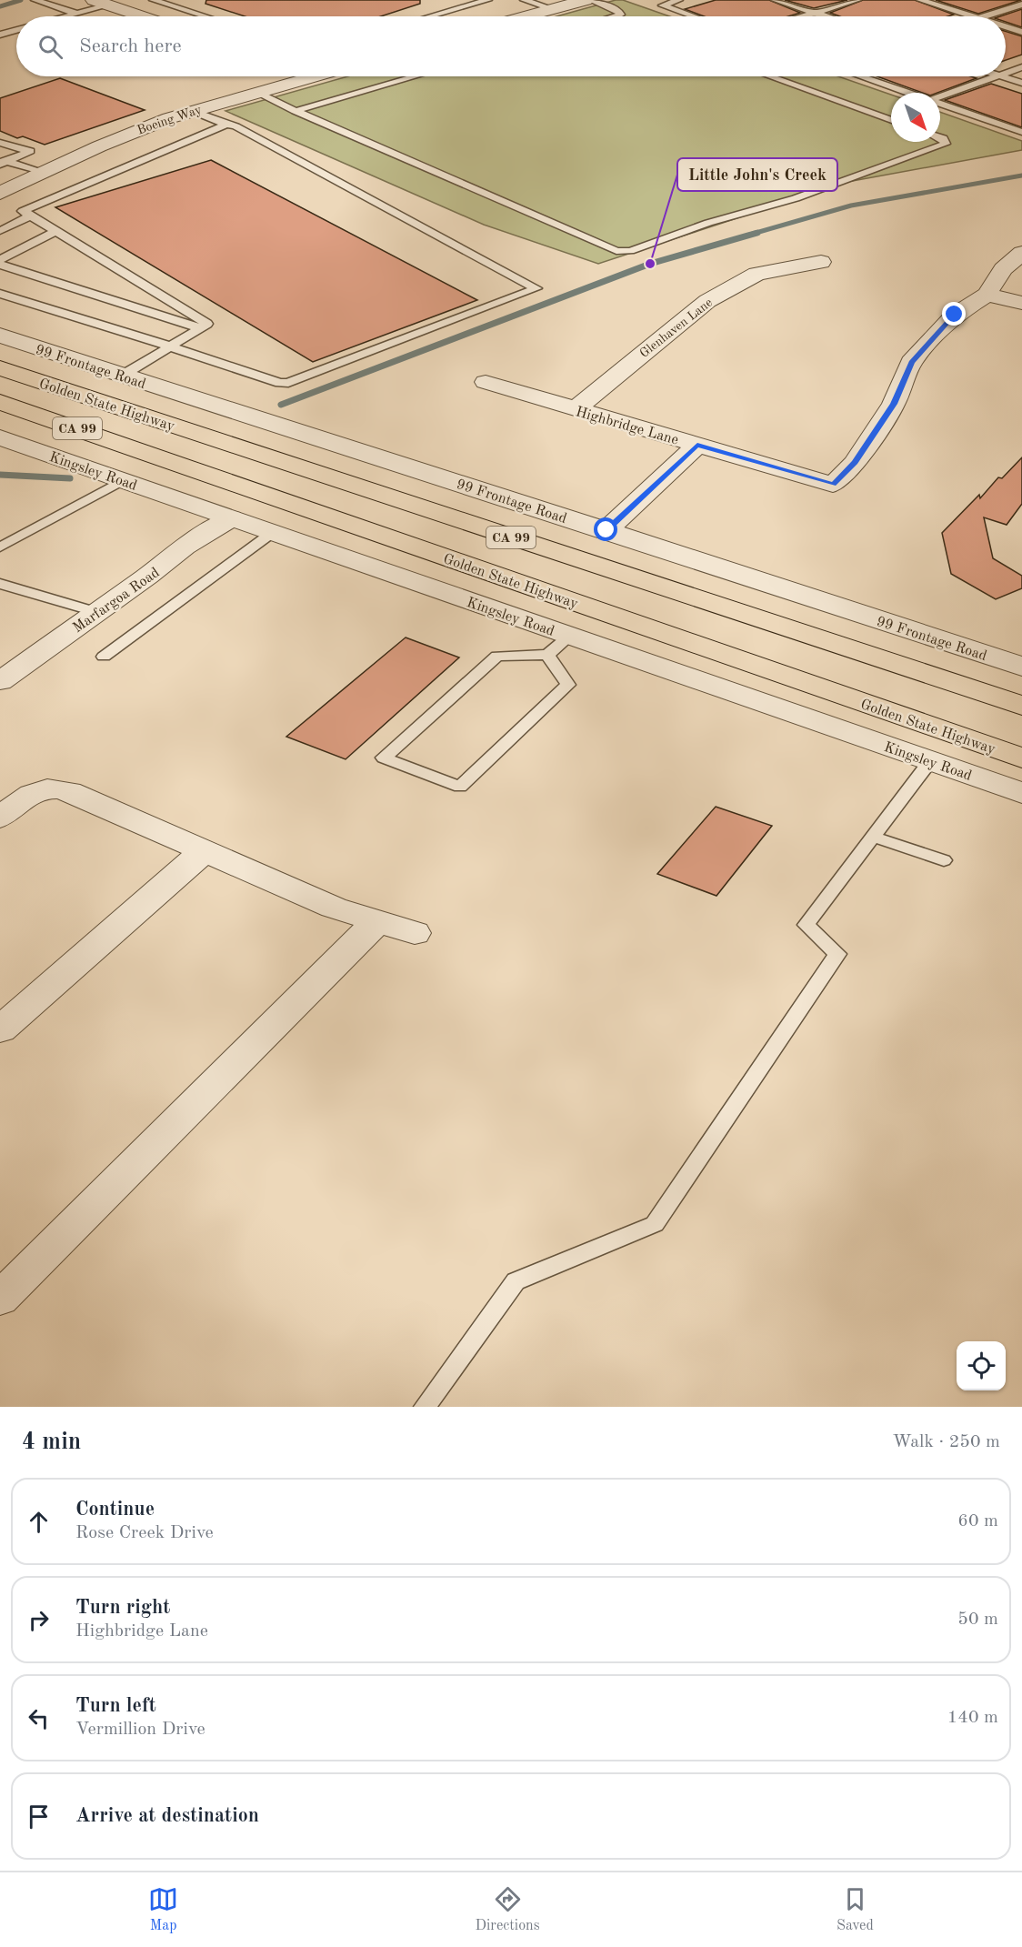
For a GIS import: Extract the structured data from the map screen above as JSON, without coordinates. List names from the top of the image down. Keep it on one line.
{"streets":{"highway":["Golden State Highway","CA 99"],"street":["Boeing Way","Glenhaven Lane","99 Frontage Road","Highbridge Lane","Kingsley Road","Marfargoa Road"]},"crossings":[["Glenhaven Lane","Highbridge Lane"],["Kingsley Road","Marfargoa Road"]],"places":["Little John's Creek"],"north":"bottom right","page":{"search":"Search here","heading":["4 min","Walk · 250 m"],"list":[["Continue","Rose Creek Drive","60 m"],["Turn right","Highbridge Lane","50 m"],["Turn left","Vermillion Drive","140 m"],"Arrive at destination"],"nav":["Map","Directions","Saved"]}}
